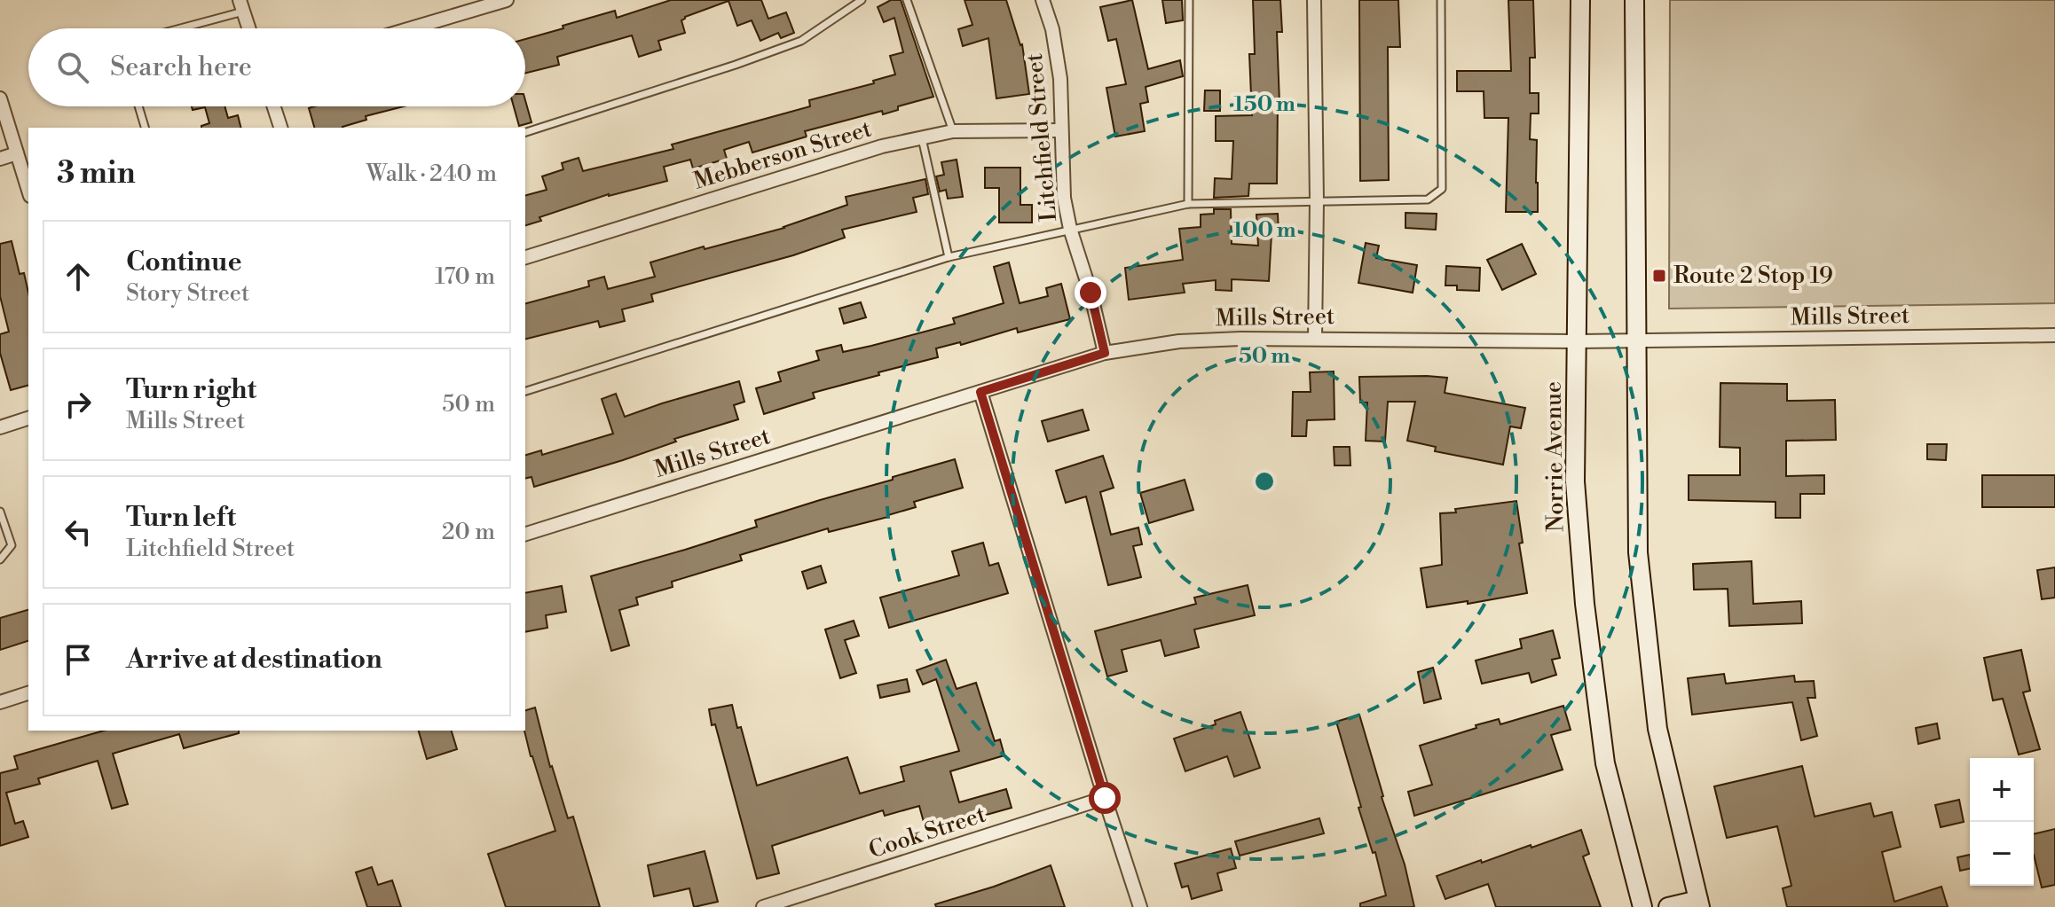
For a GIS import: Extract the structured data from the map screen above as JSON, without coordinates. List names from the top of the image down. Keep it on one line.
{"streets":{"main road":["Norrie Avenue"],"street":["Litchfield Street","Mebberson Street","Mills Street","Cook Street"]},"crossings":[["Litchfield Street","Mebberson Street"],["Litchfield Street","Mills Street"],["Mills Street","Norrie Avenue"]],"places":{"transit":["Route 2 Stop 19"]},"page":{"search":"Search here","heading":["3 min","Walk · 240 m"],"list":[["Continue","Story Street","170 m"],["Turn right","Mills Street","50 m"],["Turn left","Litchfield Street","20 m"],"Arrive at destination"],"map_buttons":["+","−"]},"rings":["150 m","100 m","50 m"]}
